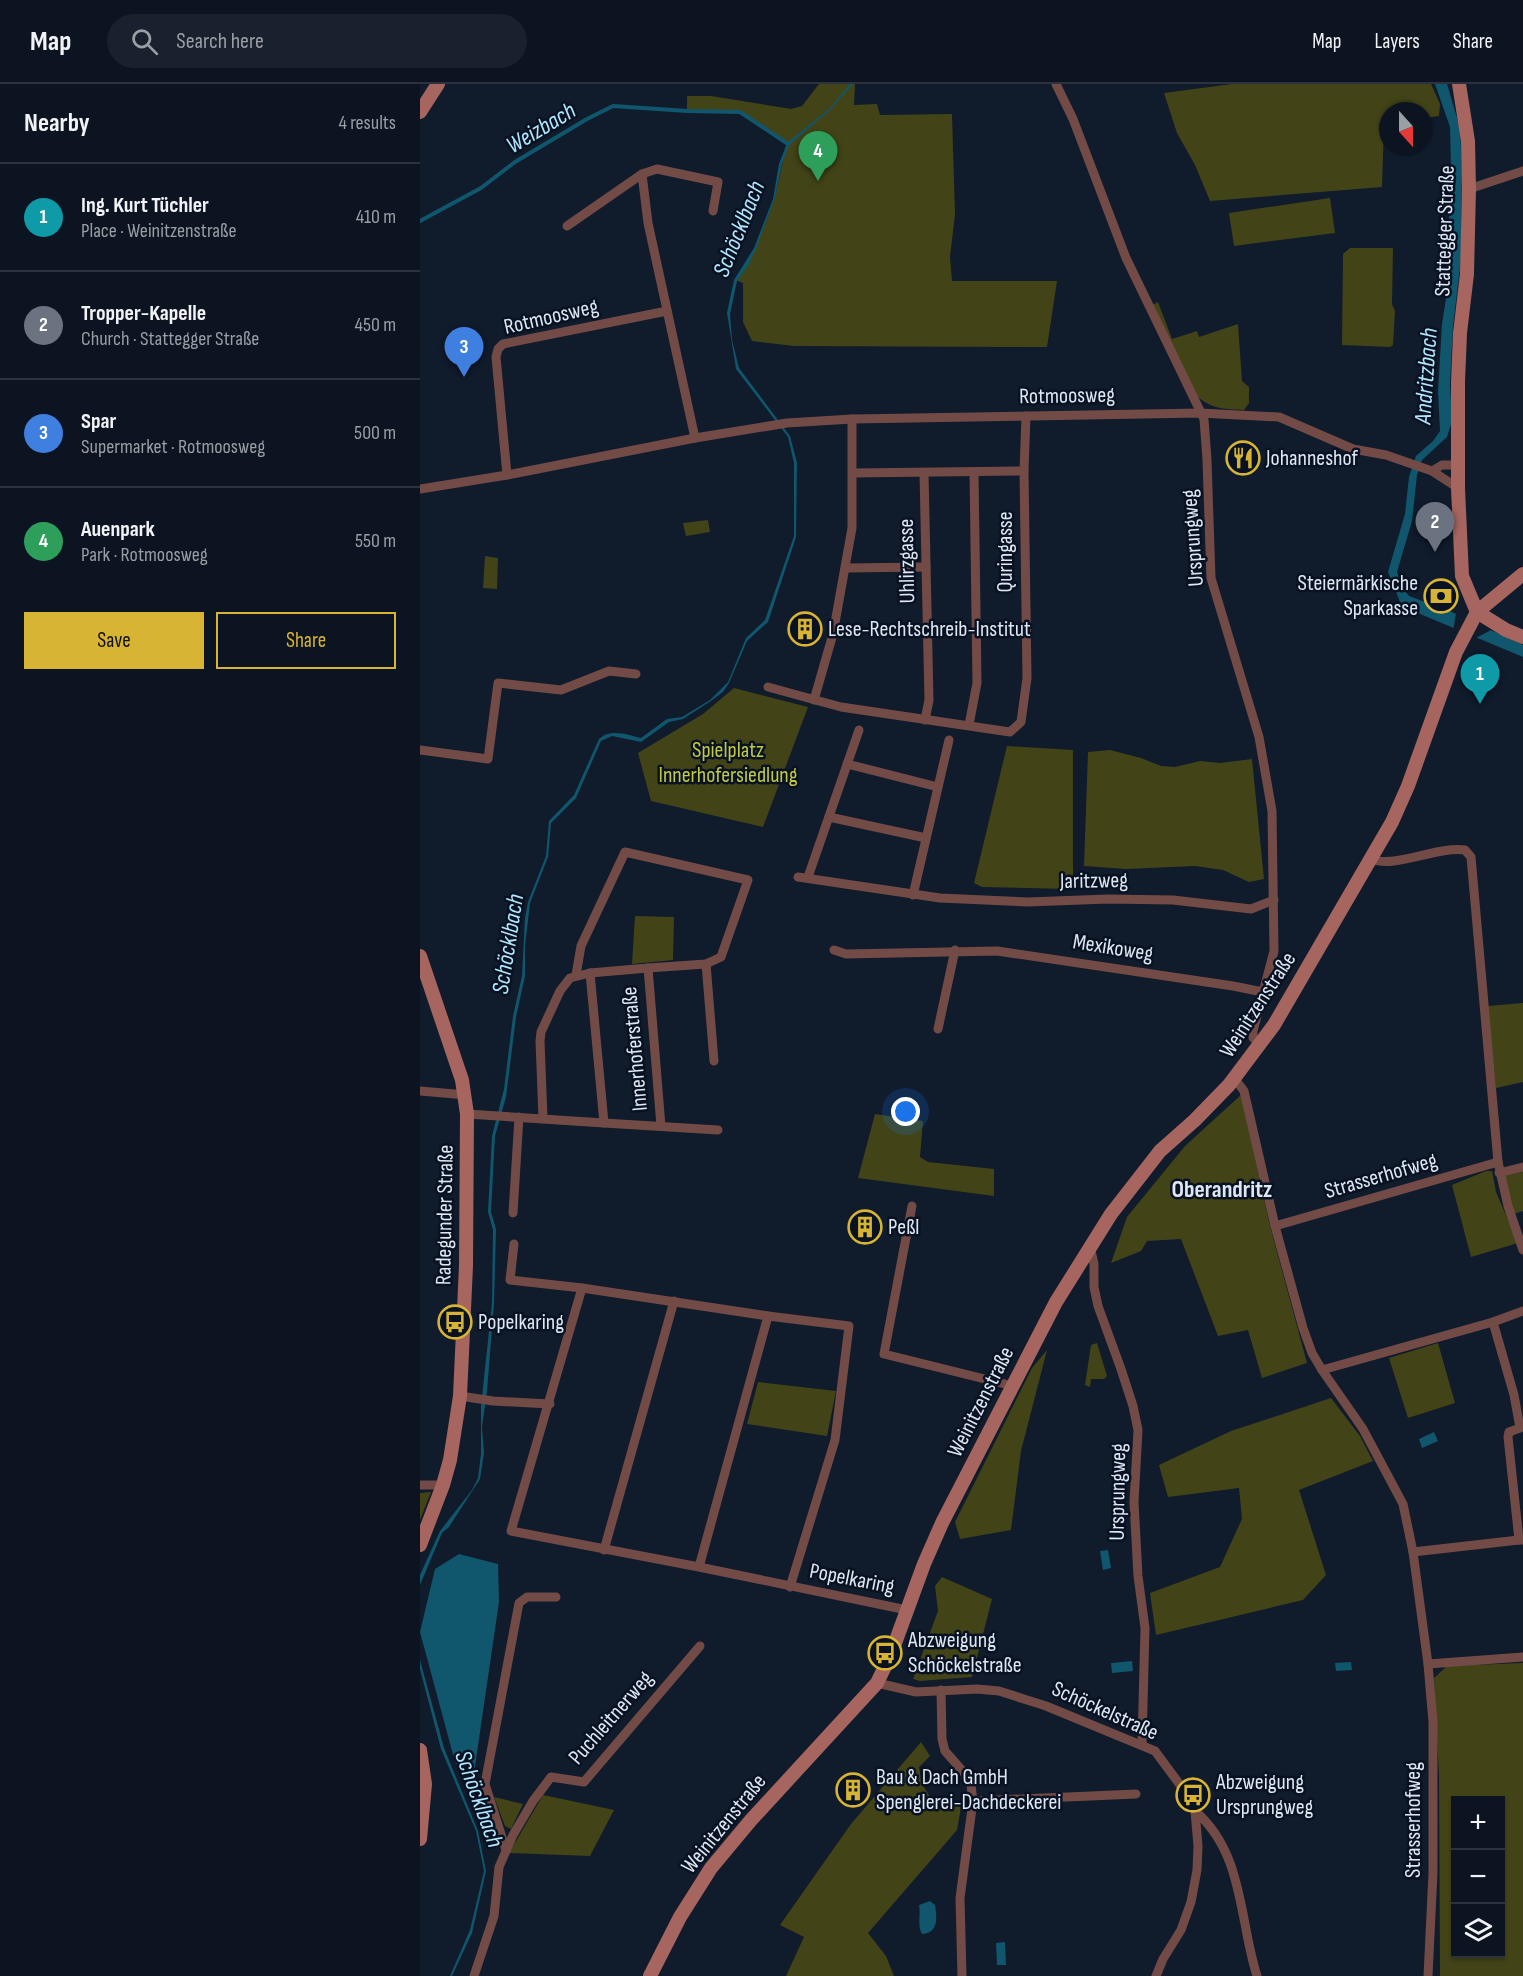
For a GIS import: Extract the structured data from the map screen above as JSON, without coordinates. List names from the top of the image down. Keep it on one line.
{"streets":{"main road":["Stattegger Straße","Weinitzenstraße","Radegunder Straße"],"street":["Rotmoosweg","Ursprungweg","Quringasse","Uhlirzgasse","Jaritzweg","Mexikoweg","Innerhoferstraße","Strasserhofweg","Popelkaring","Schöckelstraße","Puchleitnerweg"]},"crossings":[["Stattegger Straße","Rotmoosweg"],["Stattegger Straße","Weinitzenstraße"],["Rotmoosweg","Ursprungweg"],["Rotmoosweg","Quringasse"],["Ursprungweg","Jaritzweg"],["Ursprungweg","Mexikoweg"],["Ursprungweg","Weinitzenstraße"],["Ursprungweg","Schöckelstraße"],["Weinitzenstraße","Strasserhofweg"],["Weinitzenstraße","Popelkaring"],["Weinitzenstraße","Schöckelstraße"],["Innerhoferstraße","Radegunder Straße"]],"districts":["Oberandritz"],"water":["Weizbach","Schöcklbach","Andritzbach"],"parks":["Spielplatz Innerhofersiedlung"],"places":{"restaurant":["Johanneshof"],"bank":["Steiermärkische Sparkasse"],"building":["Lese-Rechtschreib-Institut","Peßl","Bau & Dach GmbH Spenglerei-Dachdeckerei"],"bus stop":["Popelkaring","Abzweigung Schöckelstraße","Abzweigung Ursprungweg"]},"north":"bottom","page":{"header":"Map","search":"Search here","nav":["Map","Layers","Share"],"heading":["Nearby","4 results"],"pins":["4","3","2","1"],"list":[{"mark":"1","name":"Ing. Kurt Tüchler","note":"Place · Weinitzenstraße","value":"410 m"},{"mark":"2","name":"Tropper-Kapelle","note":"Church · Stattegger Straße","value":"450 m"},{"mark":"3","name":"Spar","note":"Supermarket · Rotmoosweg","value":"500 m"},{"mark":"4","name":"Auenpark","note":"Park · Rotmoosweg","value":"550 m"}],"buttons":["Save","Share"],"map_buttons":["+","−"]}}
